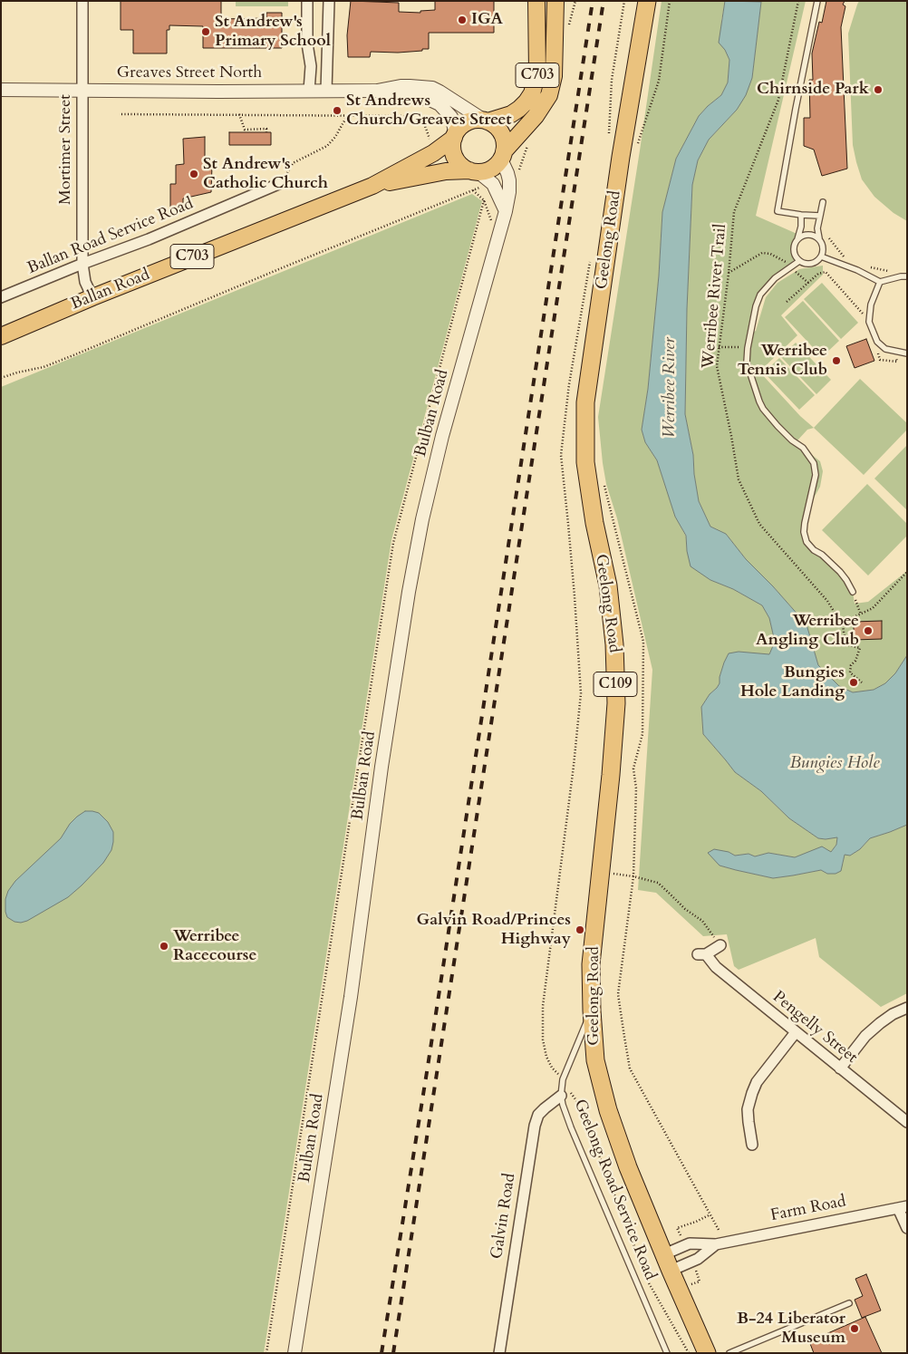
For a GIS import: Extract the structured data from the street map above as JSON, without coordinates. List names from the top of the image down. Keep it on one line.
{"streets":{"highway":["Geelong Road","C109"],"main road":["C703","Ballan Road"],"street":["Greaves Street North","Mortimer Street","Ballan Road Service Road","Bulban Road","Pengelly Street","Farm Road","Galvin Road"],"lane":["Geelong Road Service Road"],"path":["Werribee River Trail"]},"crossings":[["Greaves Street North","C703"],["Greaves Street North","Mortimer Street"],["Greaves Street North","Ballan Road"],["Greaves Street North","Bulban Road"],["C703","Ballan Road"],["C703","Bulban Road"],["Mortimer Street","Ballan Road Service Road"],["Mortimer Street","Ballan Road"],["Geelong Road","Geelong Road Service Road"],["Geelong Road","Farm Road"],["Ballan Road","Bulban Road"],["Geelong Road Service Road","Galvin Road"]],"water":["Werribee River","Bungies Hole"],"places":["IGA","St Andrew's Primary School","Chirnside Park","St Andrews Church/Greaves Street","St Andrew's Catholic Church","Werribee Tennis Club","Werribee Angling Club","Bungies Hole Landing","Galvin Road/Princes Highway","Werribee Racecourse","B-24 Liberator Museum"]}
